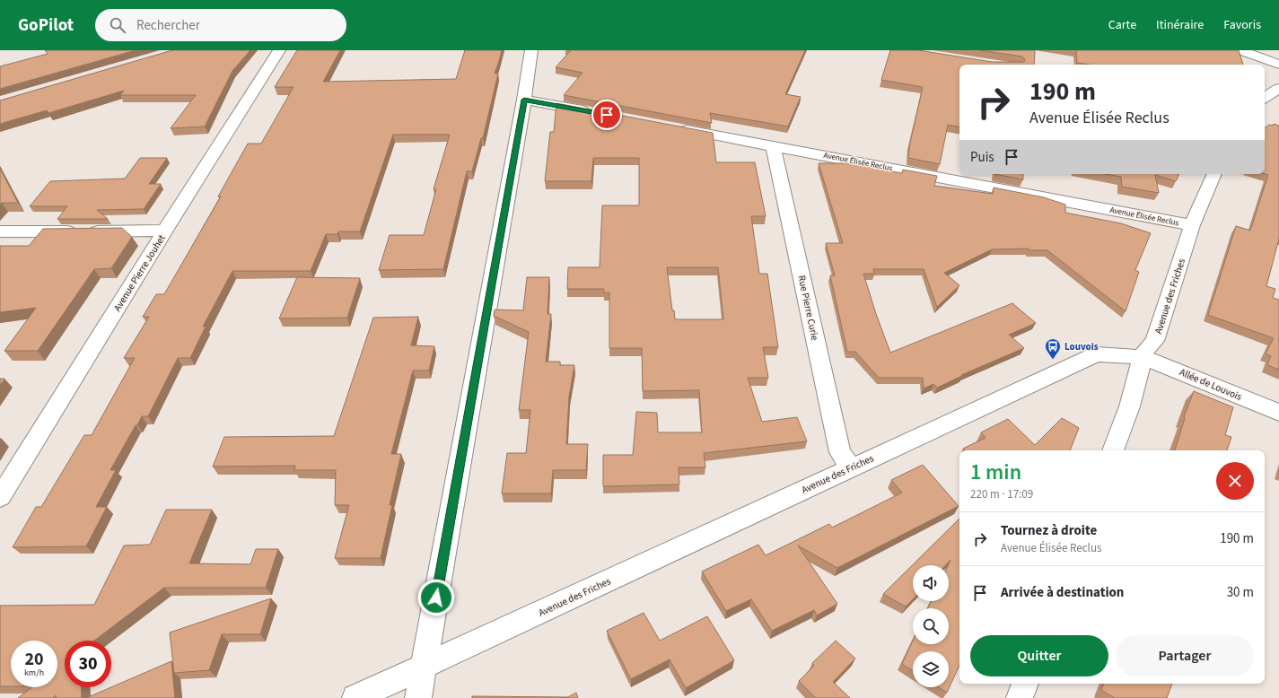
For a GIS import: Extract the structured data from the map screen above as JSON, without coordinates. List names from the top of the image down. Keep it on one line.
{"streets":{"street":["Avenue Élisée Reclus","Avenue Pierre Jouhet","Avenue des Friches","Rue Pierre Curie","Allée de Louvois"]},"crossings":[["Avenue Élisée Reclus","Avenue des Friches"],["Avenue Élisée Reclus","Rue Pierre Curie"],["Avenue des Friches","Rue Pierre Curie"],["Avenue des Friches","Allée de Louvois"]],"places":{"bus stop":["Louvois"]},"page":{"header":"GoPilot","search":"Rechercher","nav":["Carte","Itinéraire","Favoris"],"turn":["190 m","Avenue Élisée Reclus"],"then":"Puis","heading":["1 min","220 m · 17:09"],"list":[{"name":"Tournez à droite","note":"Avenue Élisée Reclus","value":"190 m"},{"name":"Arrivée à destination","value":"30 m"}],"buttons":["Quitter","Partager"],"speed":"20 km/h","limit":"30"}}
